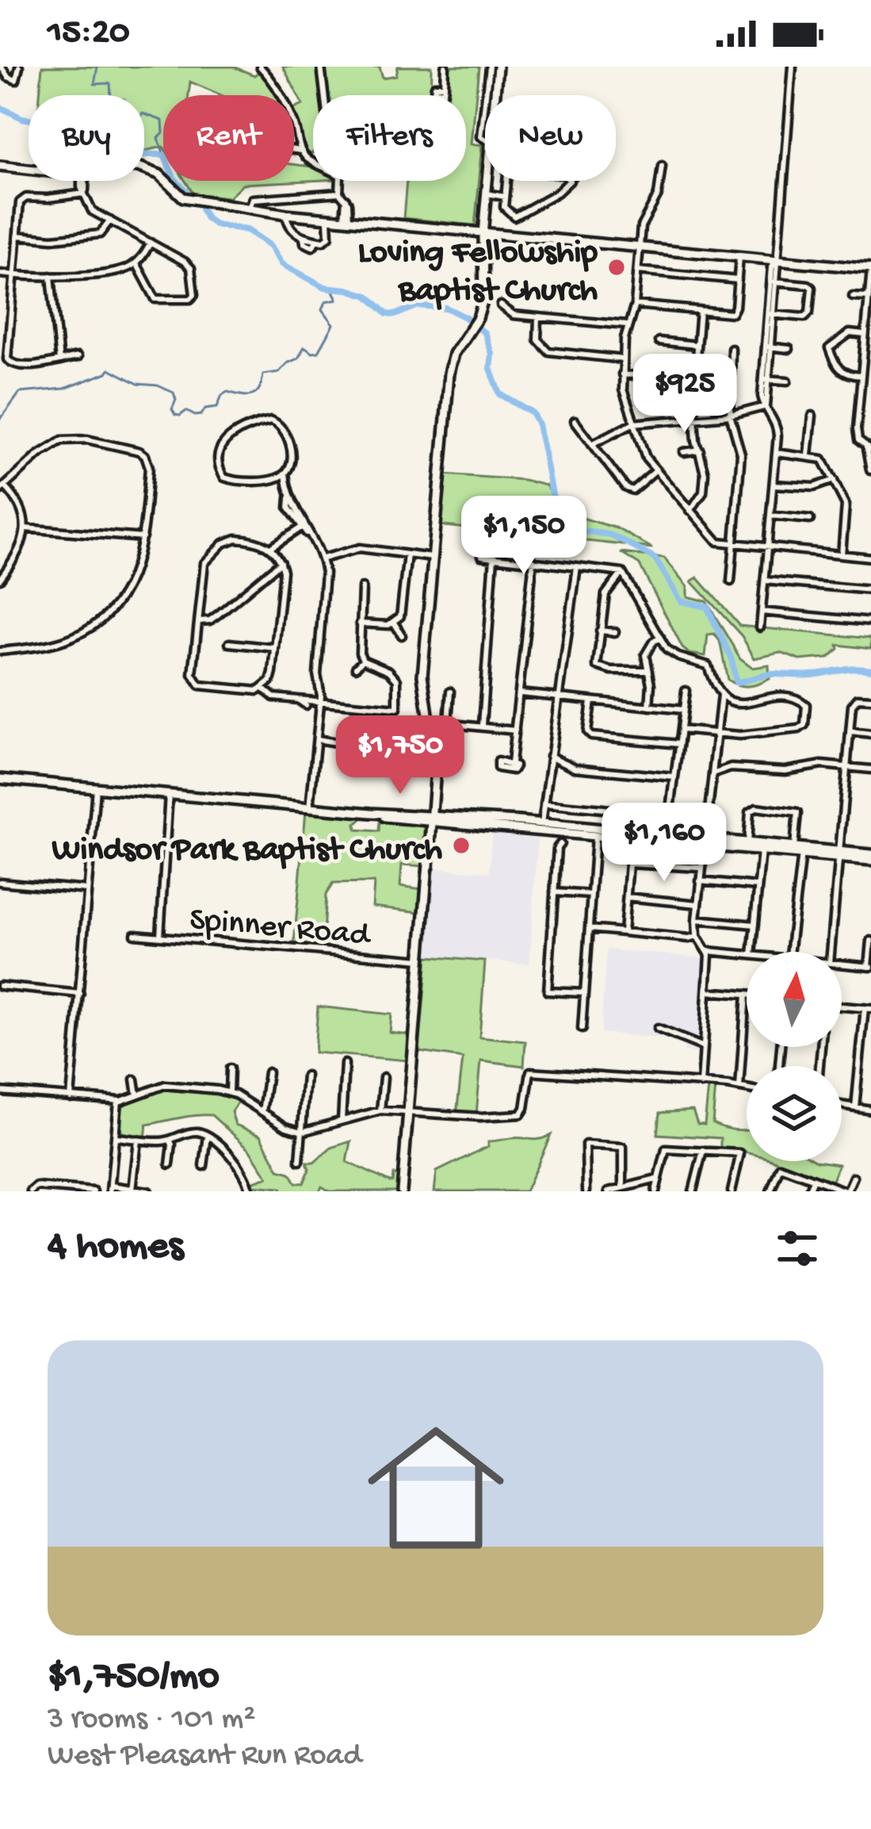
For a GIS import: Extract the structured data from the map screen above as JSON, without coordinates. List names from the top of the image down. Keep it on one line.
{"streets":{"street":["Spinner Road"]},"places":["Loving Fellowship Baptist Church","Windsor Park Baptist Church"],"north":"top","page":{"status":"15:20","chip":["Buy","Rent","Filters","New"],"price":["$925","$1,150","$1,750","$1,160"],"heading":"4 homes","list":[{"name":"$1,750/mo","note":"3 rooms · 101 m² · West Pleasant Run Road"}]}}
